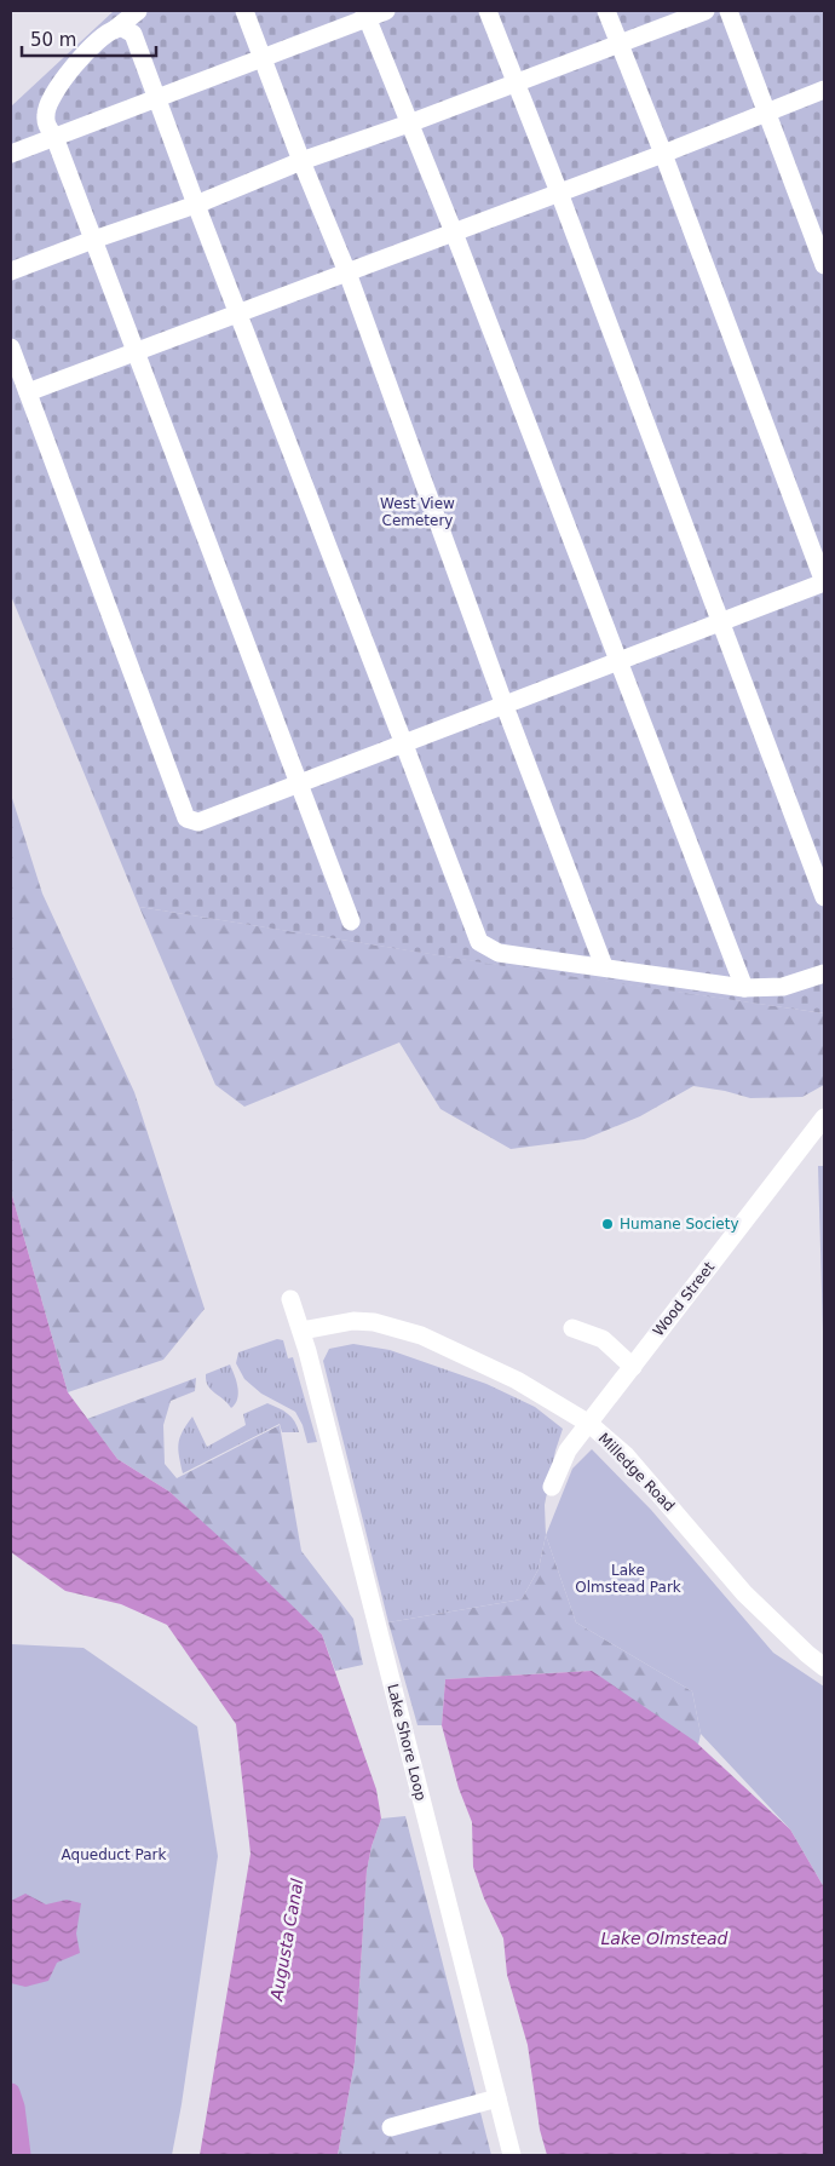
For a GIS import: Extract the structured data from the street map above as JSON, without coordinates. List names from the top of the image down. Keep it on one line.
{"streets":{"street":["Wood Street","Milledge Road","Lake Shore Loop"]},"crossings":[["Wood Street","Milledge Road"],["Milledge Road","Lake Shore Loop"]],"water":["Lake Olmstead","Augusta Canal"],"parks":["West View Cemetery","Lake Olmstead Park","Aqueduct Park"],"places":["Humane Society"],"scale_bar":"50 m"}
